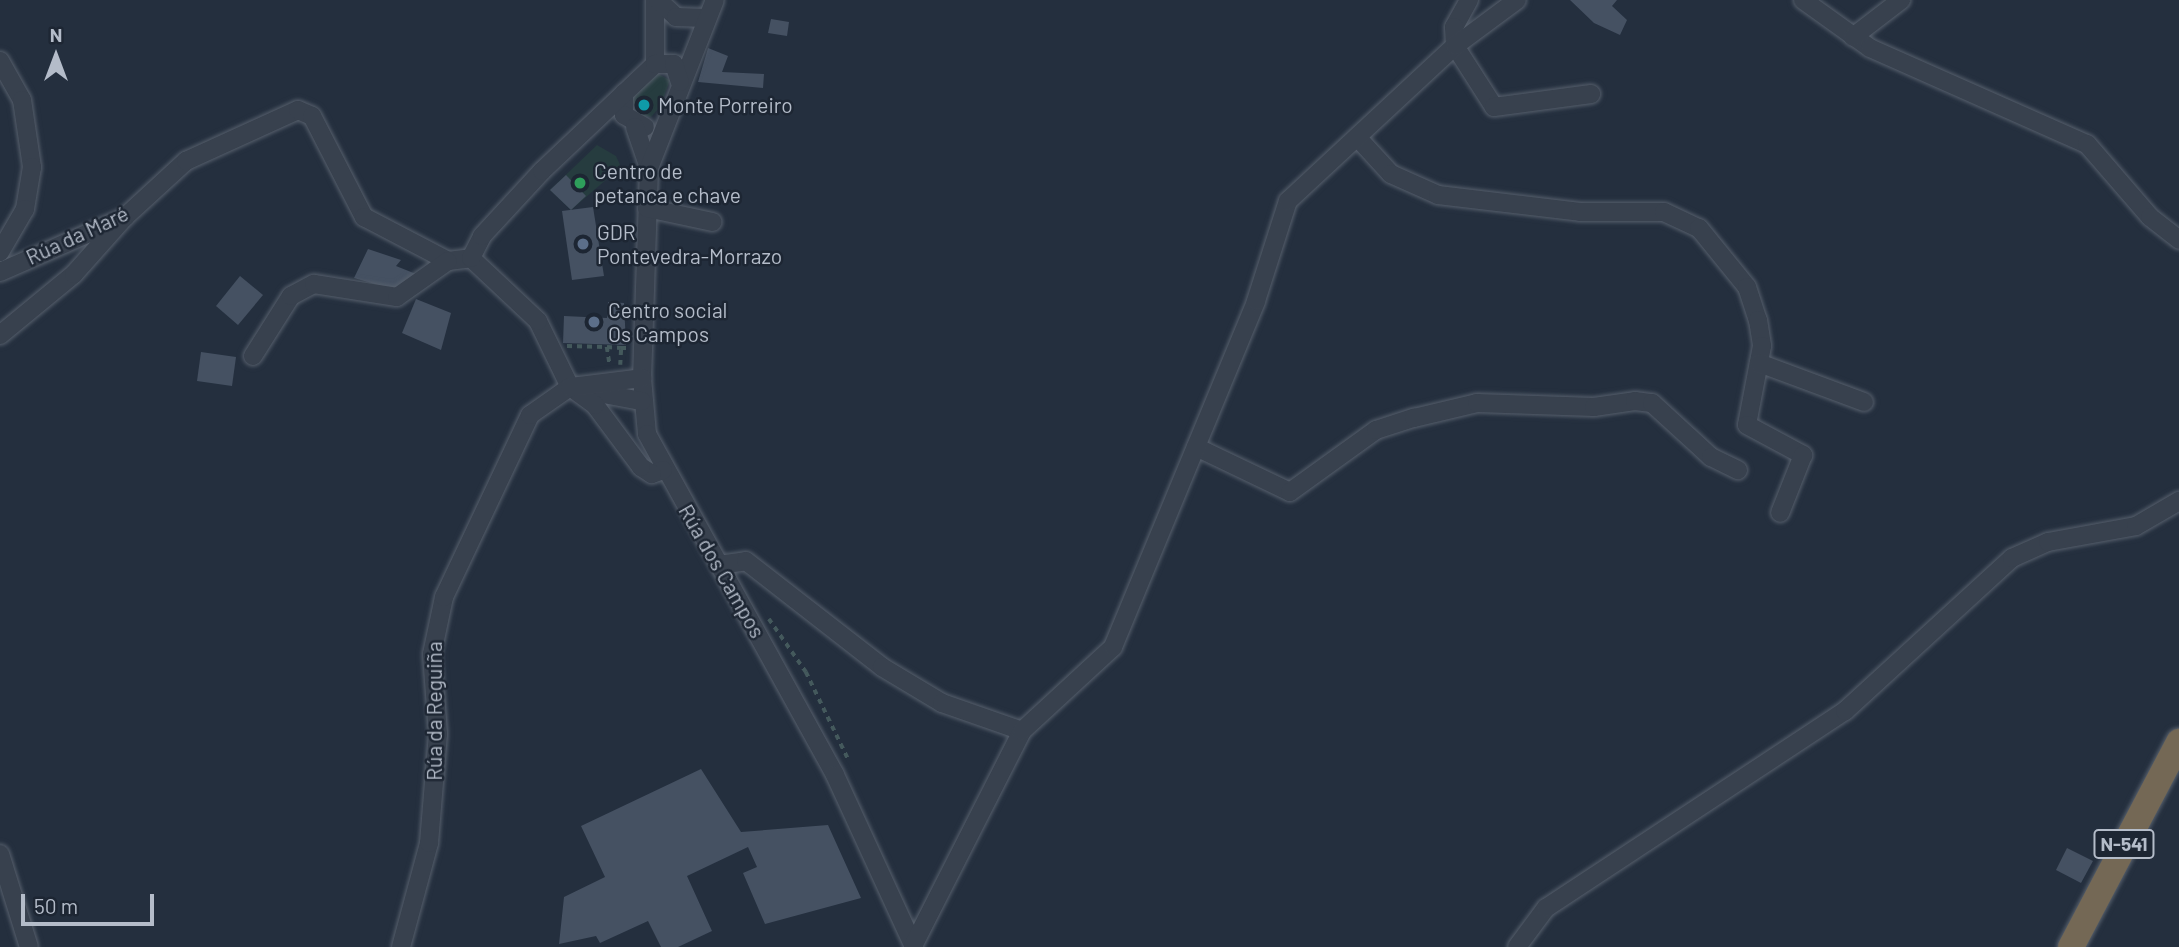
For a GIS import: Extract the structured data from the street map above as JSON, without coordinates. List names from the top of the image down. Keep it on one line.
{"streets":{"highway":["N-541"],"street":["Rúa da Maré","Rúa dos Campos","Rúa da Reguiña"]},"crossings":[["Rúa dos Campos","Rúa da Reguiña"]],"places":["Monte Porreiro","Centro de petanca e chave","GDR Pontevedra-Morrazo","Centro social Os Campos"],"scale_bar":"50 m","north":"top"}
